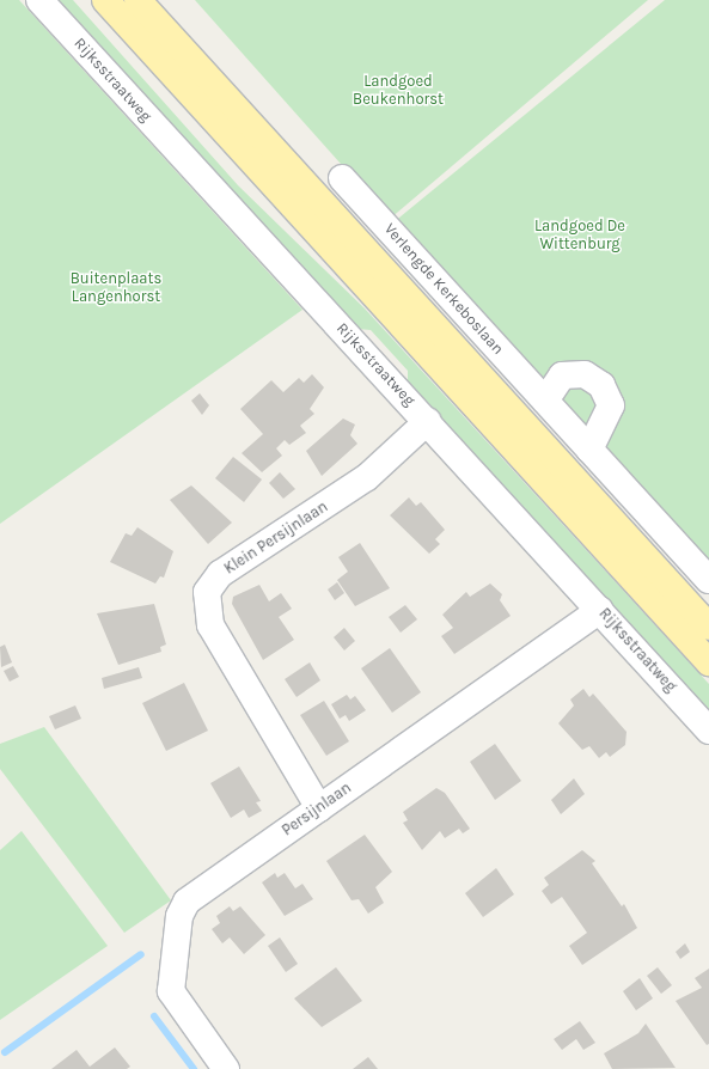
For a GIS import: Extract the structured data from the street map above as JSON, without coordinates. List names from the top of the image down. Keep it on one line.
{"streets":{"street":["Rijksstraatweg","Verlengde Kerkeboslaan","Klein Persijnlaan","Persijnlaan"]},"crossings":[["Rijksstraatweg","Klein Persijnlaan"],["Rijksstraatweg","Persijnlaan"],["Klein Persijnlaan","Persijnlaan"]],"parks":["Landgoed Beukenhorst","Landgoed De Wittenburg","Buitenplaats Langenhorst"]}
